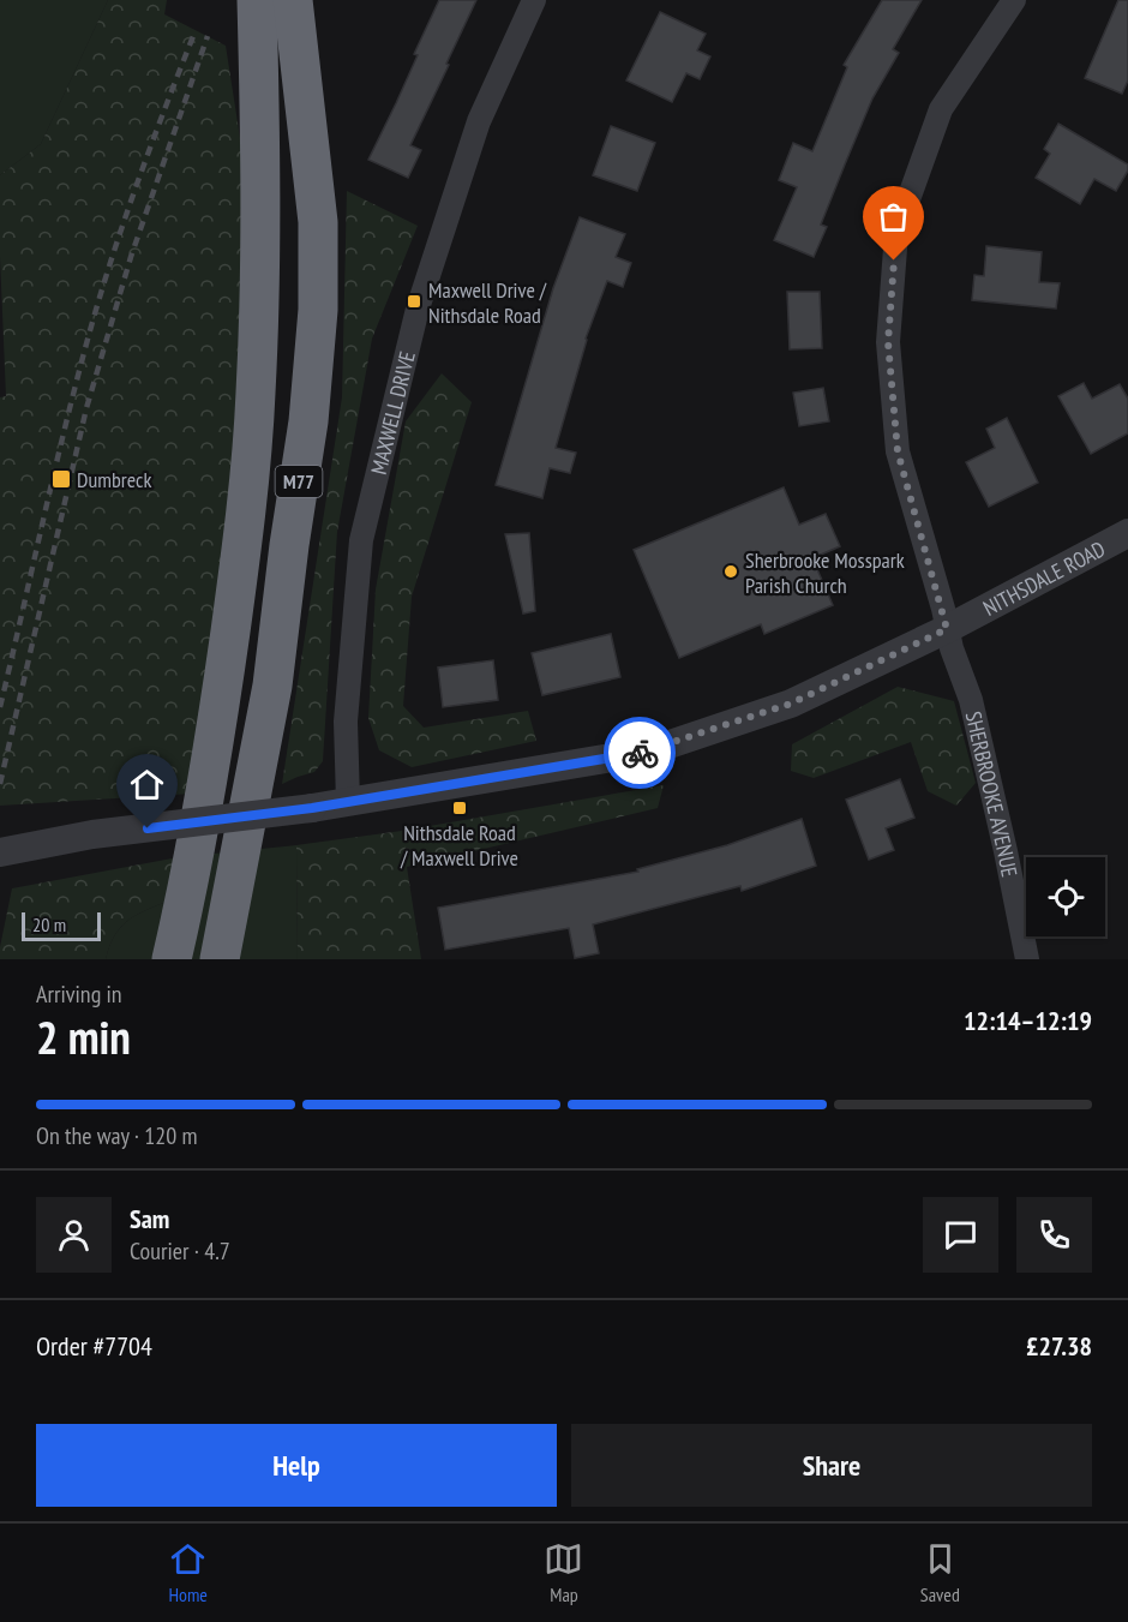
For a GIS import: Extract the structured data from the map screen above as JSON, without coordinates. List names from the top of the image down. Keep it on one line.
{"streets":{"highway":["M77"],"street":["MAXWELL DRIVE","NITHSDALE ROAD","SHERBROOKE AVENUE"]},"crossings":[["MAXWELL DRIVE","NITHSDALE ROAD"],["NITHSDALE ROAD","SHERBROOKE AVENUE"]],"places":{"transit":["Maxwell Drive / Nithsdale Road","Dumbreck","Nithsdale Road / Maxwell Drive"],"other":["Sherbrooke Mosspark Parish Church"]},"scale_bar":"20 m","page":{"scale":"20 m","heading":["2 min","Arriving in","12:14–12:19"],"panel":["Sam","Courier · 4.7","Order #7704","£27.38"],"bar":"On the way · 120 m","buttons":["Help","Share"],"tabs":["Home","Map","Saved"]}}
